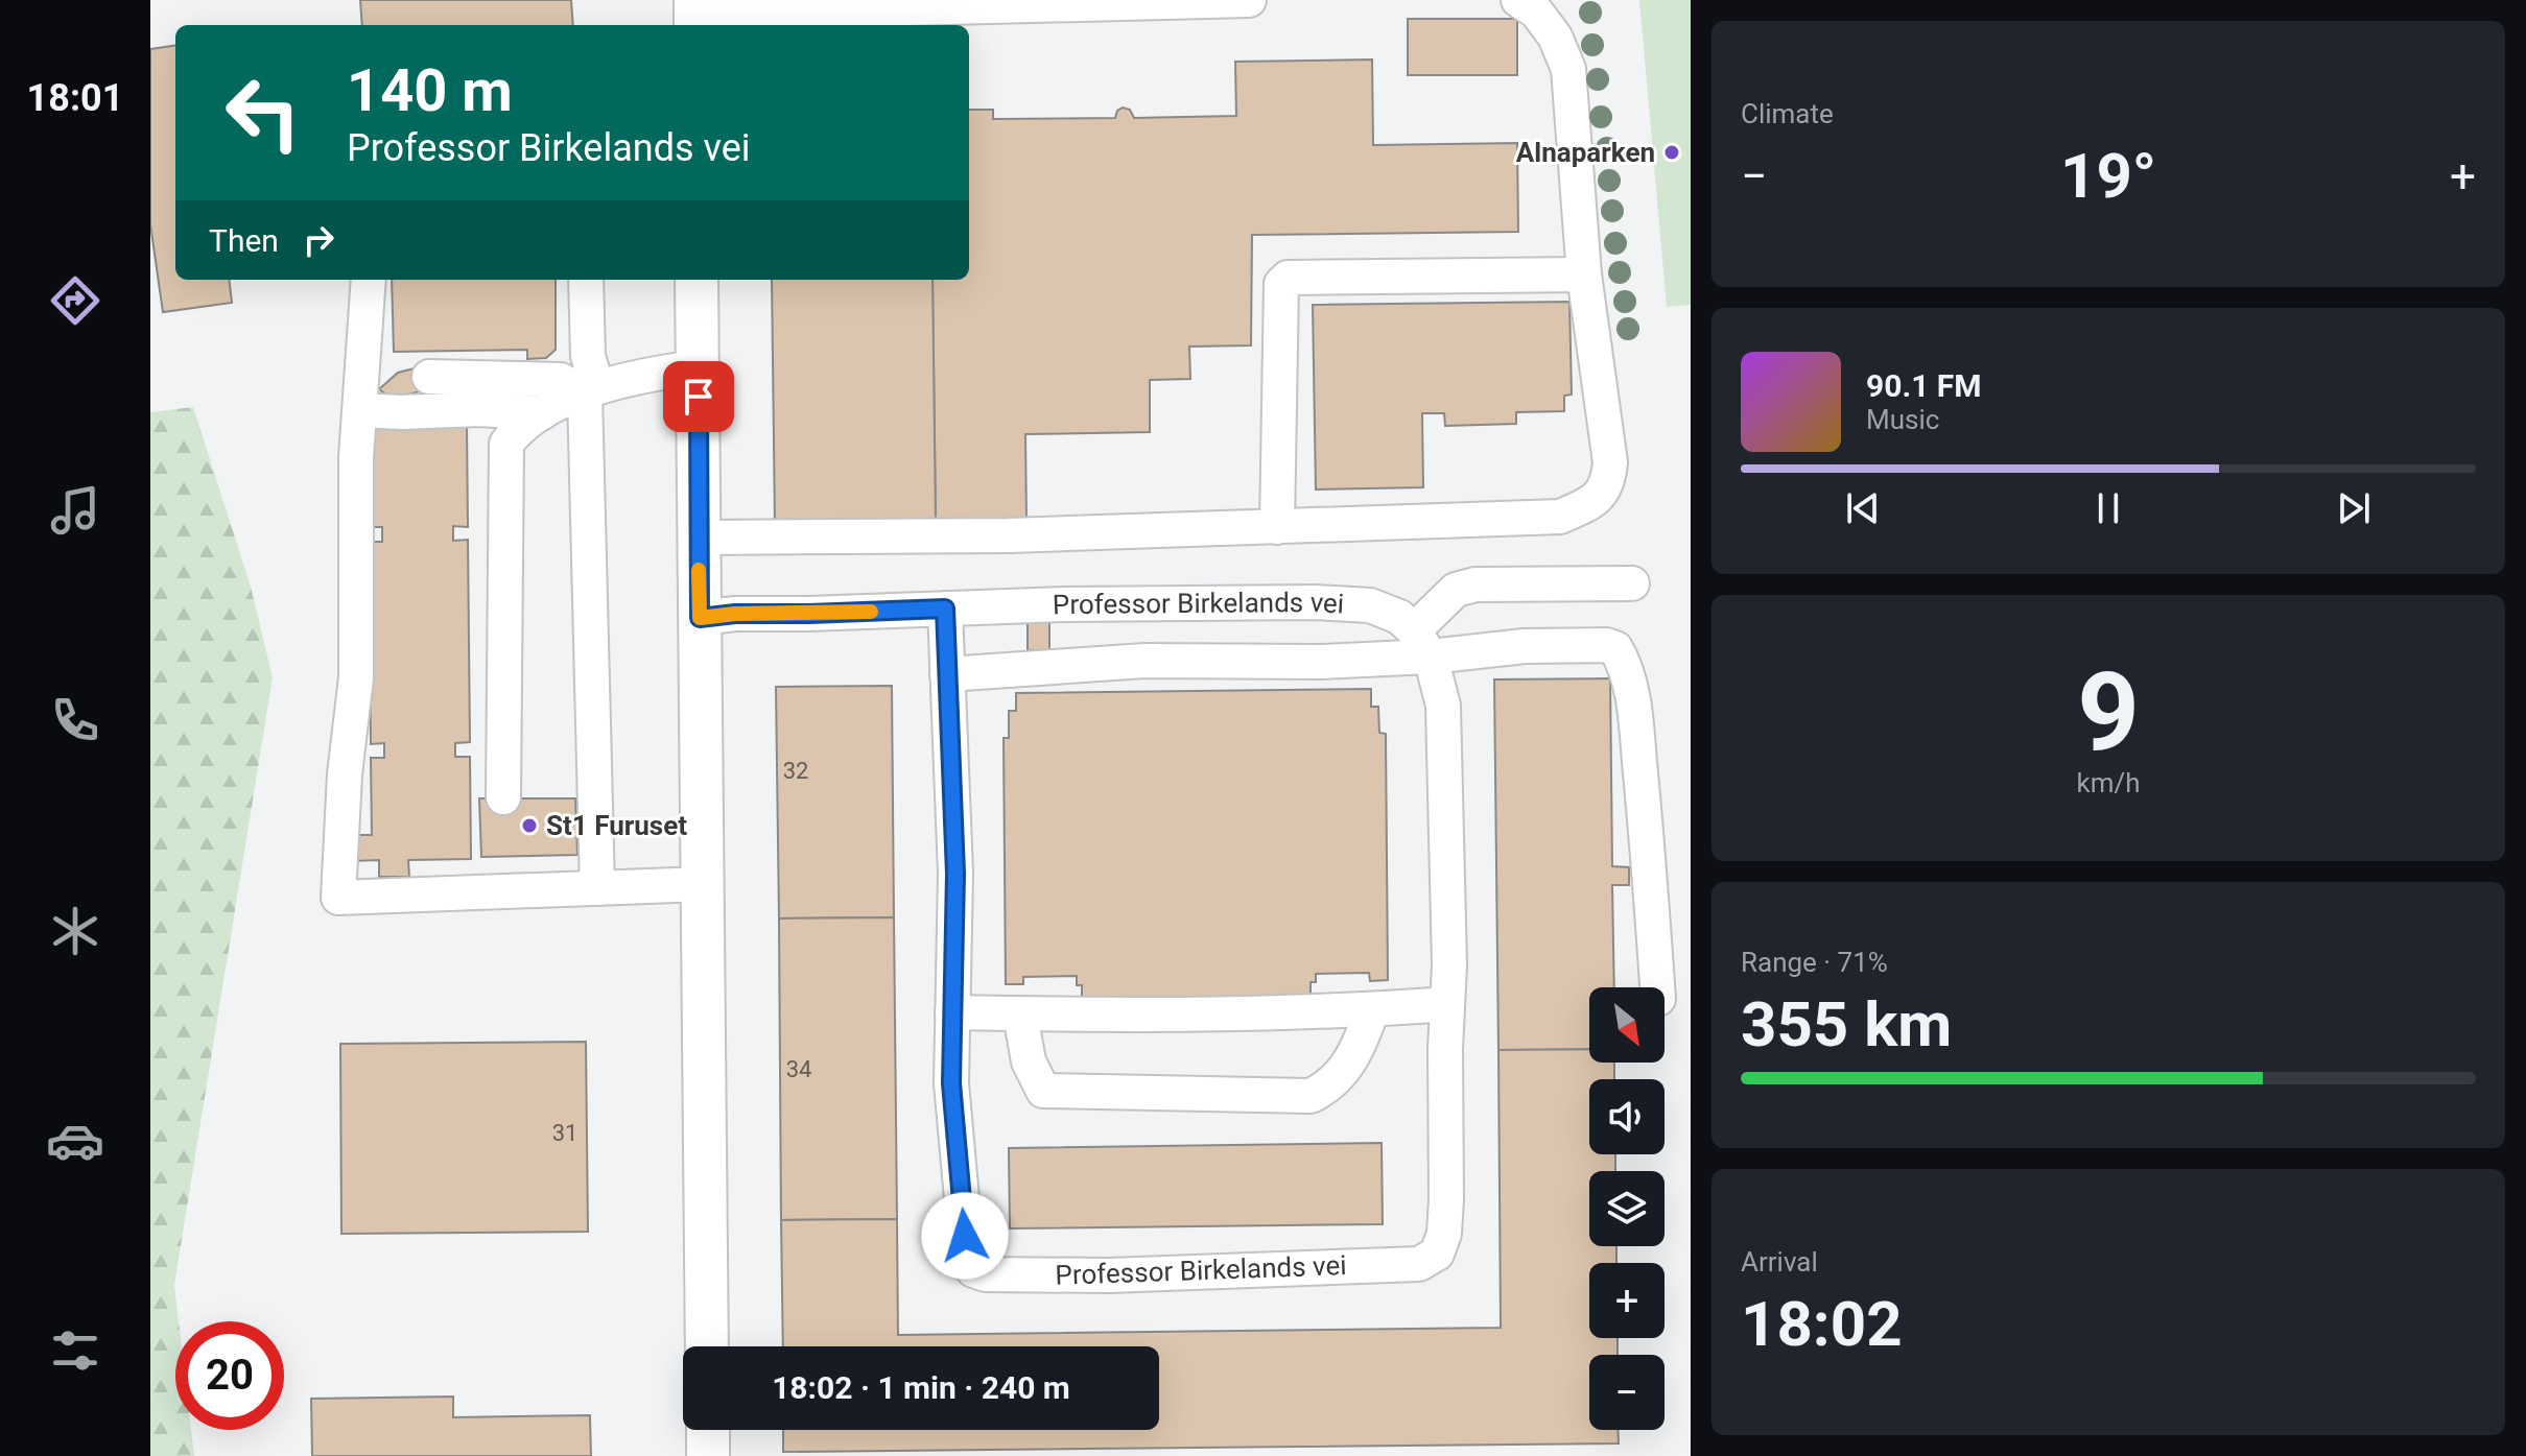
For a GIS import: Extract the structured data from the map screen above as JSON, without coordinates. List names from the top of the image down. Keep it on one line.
{"streets":{"lane":["Professor Birkelands vei"]},"places":["Alnaparken","St1 Furuset"],"house_numbers":["32","34","31"],"north":"bottom right","page":{"tabs":"18:01","tile":["Climate",["9","km/h"],["Range · 71%","355 km"],["Arrival","18:02"]],"turn":["140 m","Professor Birkelands vei"],"heat":["−","19°","+"],"then":"Then","song":["90.1 FM","Music"],"map_buttons":["+","−"],"limit":"20","trip":"18:02 · 1 min · 240 m"}}
